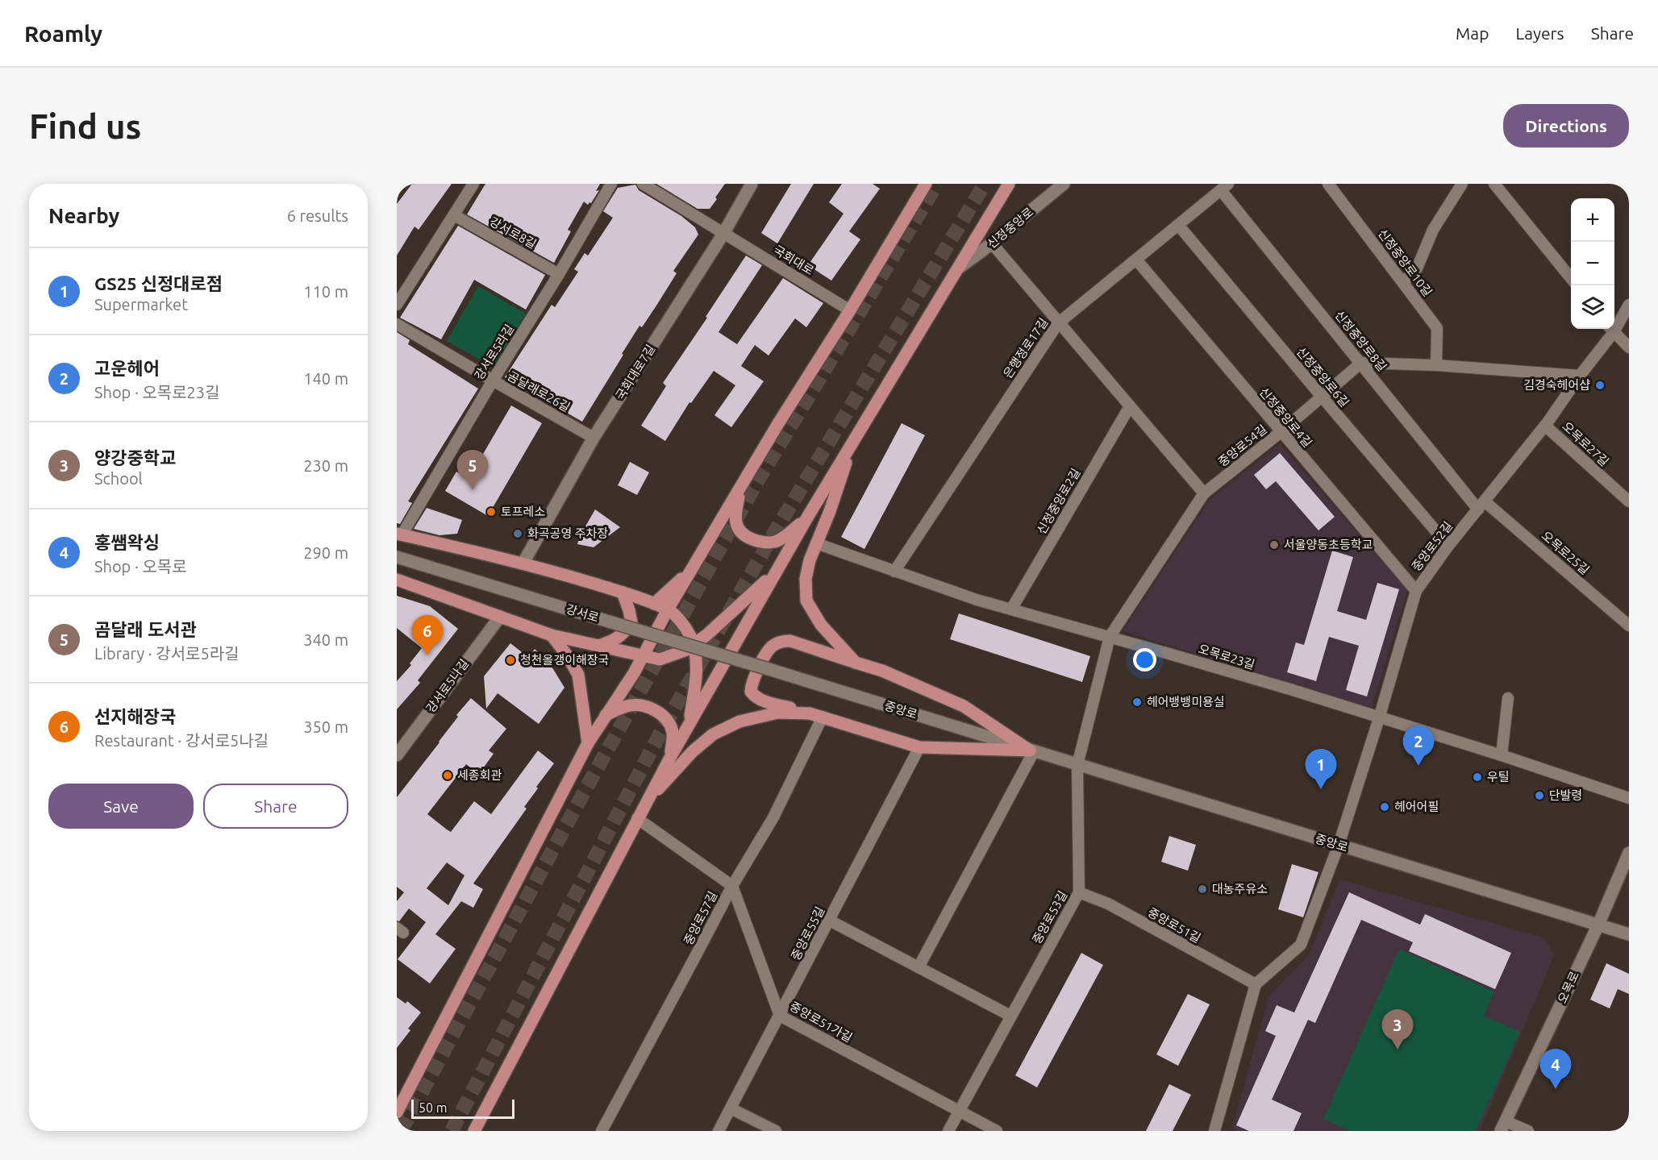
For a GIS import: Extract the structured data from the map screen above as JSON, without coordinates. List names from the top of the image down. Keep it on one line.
{"streets":{"main road":["신정중앙로","국회대로7길","강서로","강서로5나길","중앙로","오목로"],"street":["강서로8길","국회대로","신정중앙로10길","신정중앙로8길","은행정로17길","강서로5라길","신정중앙로6길","곰달래로26길","신정중앙로4길","오목로27길","중앙로54길","신정중앙로2길","중앙로52길","오목로25길","오목로23길","중앙로53길","중앙로57길","중앙로51길","중앙로55길","중앙로51가길"]},"crossings":[["강서로8길","강서로5라길"],["국회대로","국회대로7길"],["신정중앙로8길","은행정로17길"],["신정중앙로8길","중앙로54길"],["신정중앙로8길","중앙로52길"],["신정중앙로8길","오목로25길"],["은행정로17길","신정중앙로6길"],["은행정로17길","신정중앙로4길"],["은행정로17길","오목로23길"],["강서로5라길","곰달래로26길"],["국회대로7길","곰달래로26길"],["신정중앙로6길","중앙로54길"],["신정중앙로6길","중앙로52길"],["신정중앙로4길","중앙로54길"],["신정중앙로4길","중앙로52길"],["오목로27길","중앙로52길"],["중앙로54길","오목로23길"],["중앙로54길","중앙로"],["중앙로54길","중앙로53길"],["신정중앙로2길","오목로23길"],["중앙로52길","오목로25길"],["중앙로52길","오목로23길"],["중앙로52길","중앙로"],["강서로","중앙로"],["중앙로","중앙로53길"],["중앙로","오목로"],["중앙로53길","중앙로51길"],["중앙로53길","중앙로51가길"],["중앙로57길","중앙로51가길"],["중앙로55길","중앙로51가길"]],"places":["김경숙헤어샵","토프레소","화곡공영 주차장","서울양동초등학교","청천올갱이해장국","헤어뱅뱅미용실","세종회관","우틸","단발령","헤어어필","대농주유소"],"scale_bar":"50 m","page":{"header":"Roamly","nav":["Map","Layers","Share"],"buttons":["Directions",["Save","Share"]],"title":"Find us","heading":["Nearby","6 results"],"map_buttons":["+","−"],"list":[{"mark":"1","name":"GS25 신정대로점","note":"Supermarket","value":"110 m"},{"mark":"2","name":"고운헤어","note":"Shop · 오목로23길","value":"140 m"},{"mark":"3","name":"양강중학교","note":"School","value":"230 m"},{"mark":"4","name":"홍쌤왁싱","note":"Shop · 오목로","value":"290 m"},{"mark":"5","name":"곰달래 도서관","note":"Library · 강서로5라길","value":"340 m"},{"mark":"6","name":"선지해장국","note":"Restaurant · 강서로5나길","value":"350 m"}],"pins":["5","6","2","1","3","4"],"scale":"50 m"}}
